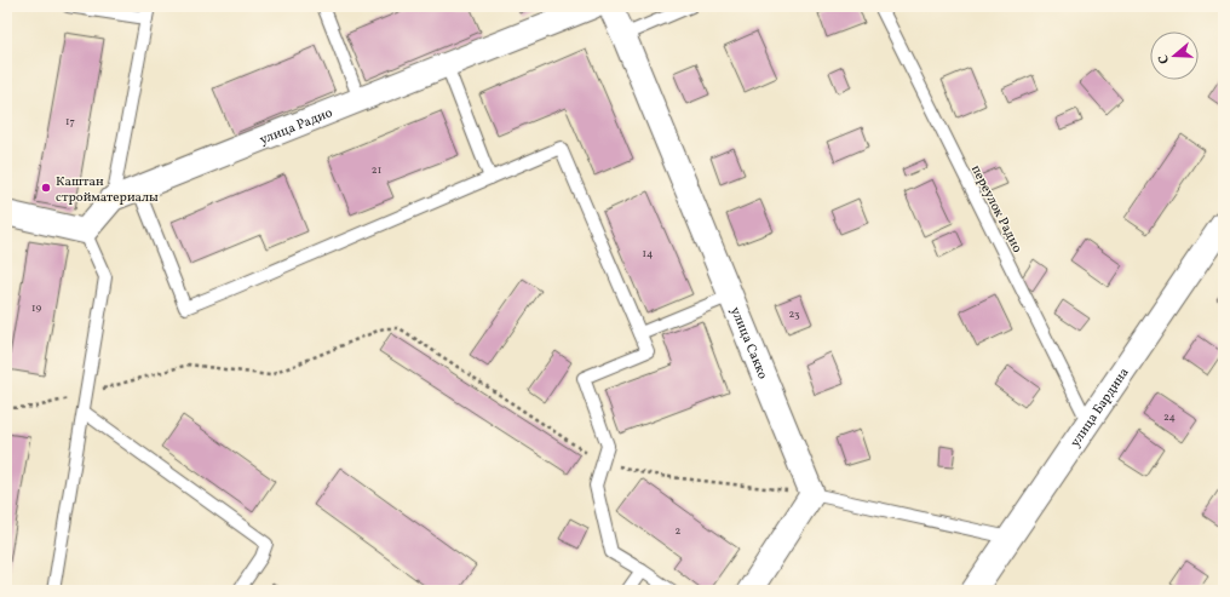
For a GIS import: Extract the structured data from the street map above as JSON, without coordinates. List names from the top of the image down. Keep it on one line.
{"streets":{"street":["улица Радио","улица Сакко","улица Бардина"],"lane":["переулок Радио"]},"crossings":[["переулок Радио","улица Бардина"]],"places":["Каштан стройматериалы"],"house_numbers":["17","21","14","19","23","24","2"],"north":"left"}
